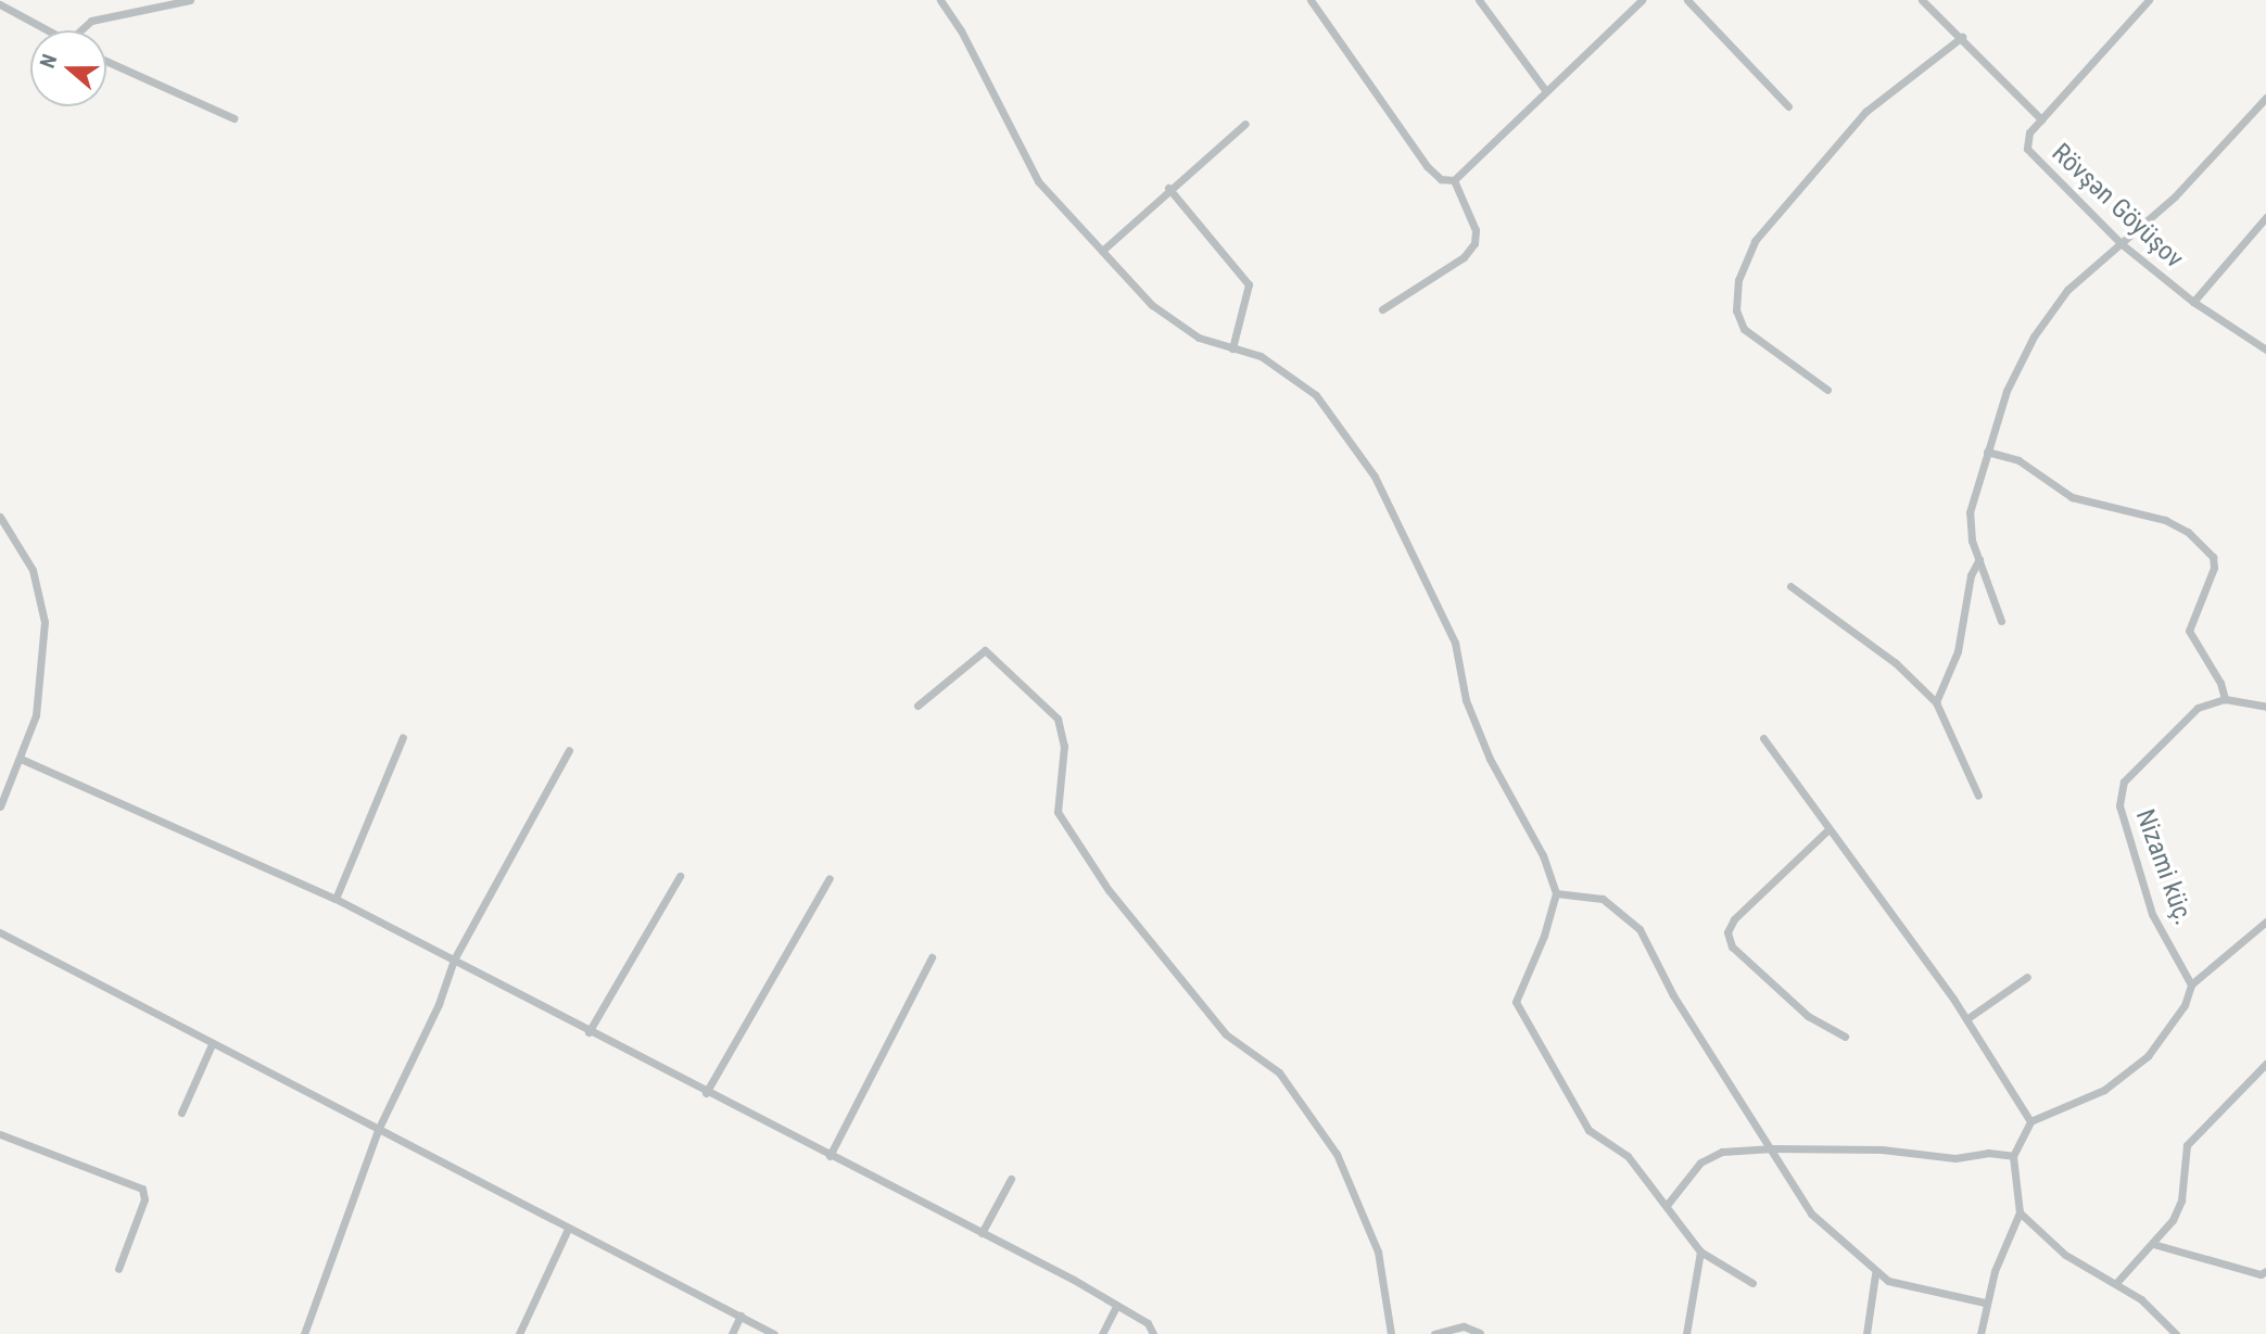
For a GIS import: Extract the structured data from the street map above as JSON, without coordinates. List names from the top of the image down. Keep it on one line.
{"streets":{"street":["Rövşən Göyüşov","Nizami küç."]},"north":"left"}
